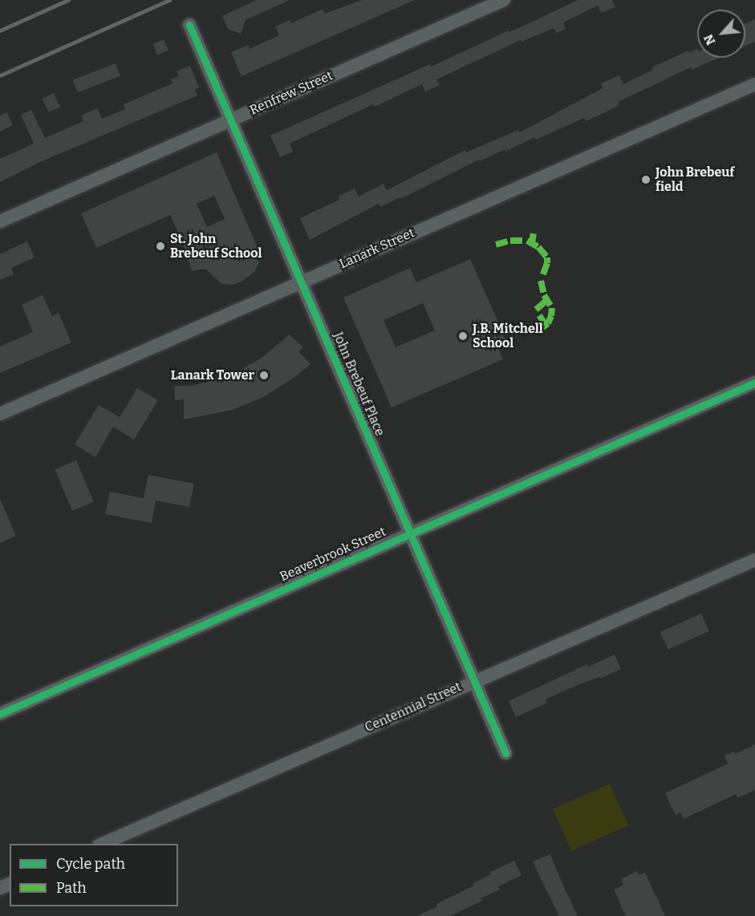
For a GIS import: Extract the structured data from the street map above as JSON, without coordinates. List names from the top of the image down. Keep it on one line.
{"streets":{"street":["Renfrew Street","Lanark Street","John Brebeuf Place","Beaverbrook Street","Centennial Street"]},"crossings":[["Renfrew Street","John Brebeuf Place"],["Lanark Street","John Brebeuf Place"],["John Brebeuf Place","Beaverbrook Street"],["John Brebeuf Place","Centennial Street"]],"places":["John Brebeuf field","St. John Brebeuf School","J.B. Mitchell School","Lanark Tower"],"legend":["Cycle path","Path"],"north":"bottom left"}
